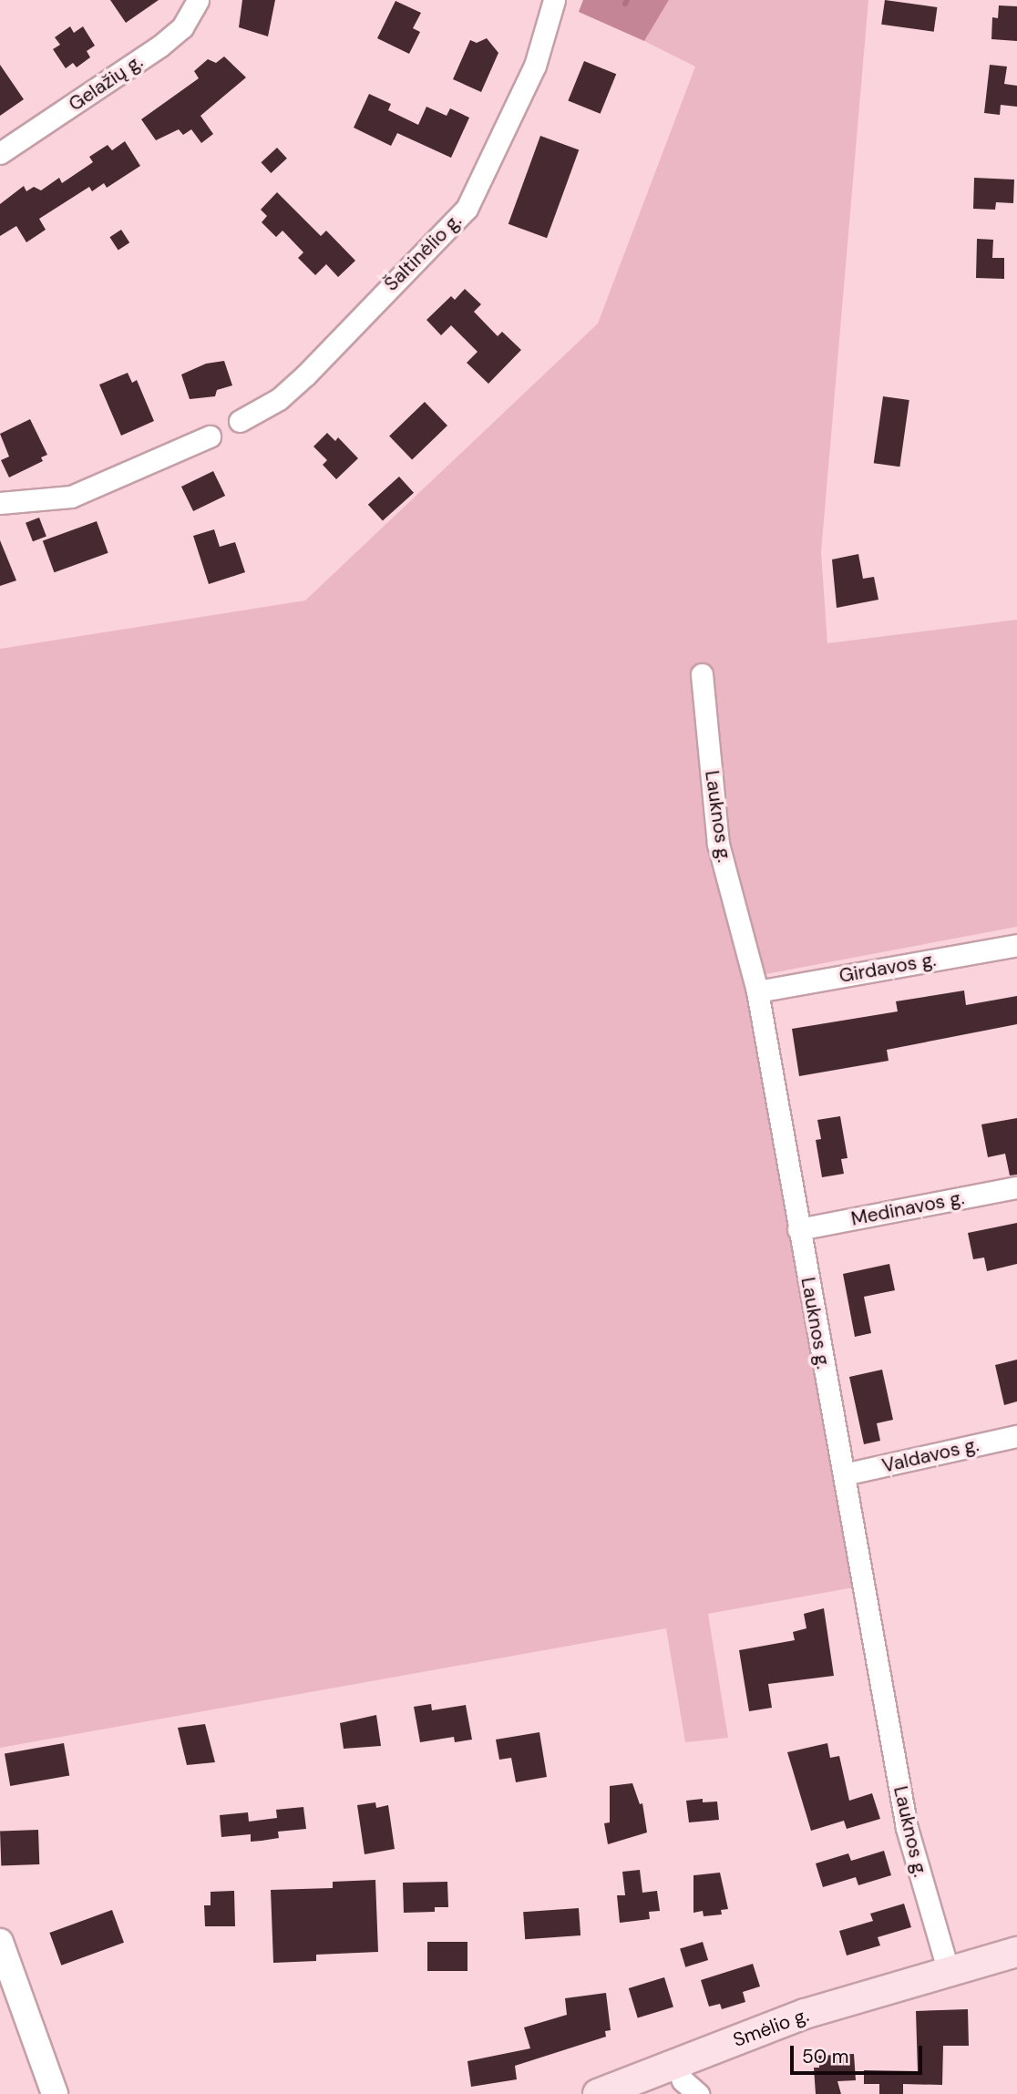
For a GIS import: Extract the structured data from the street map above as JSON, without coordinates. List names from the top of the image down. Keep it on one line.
{"streets":{"main road":["Smėlio g."],"street":["Gelažių g.","Šaltinėlio g.","Lauknos g.","Girdavos g.","Medinavos g.","Valdavos g."]},"crossings":[["Lauknos g.","Girdavos g."],["Lauknos g.","Medinavos g."],["Lauknos g.","Valdavos g."],["Lauknos g.","Smėlio g."]],"scale_bar":"50 m"}
